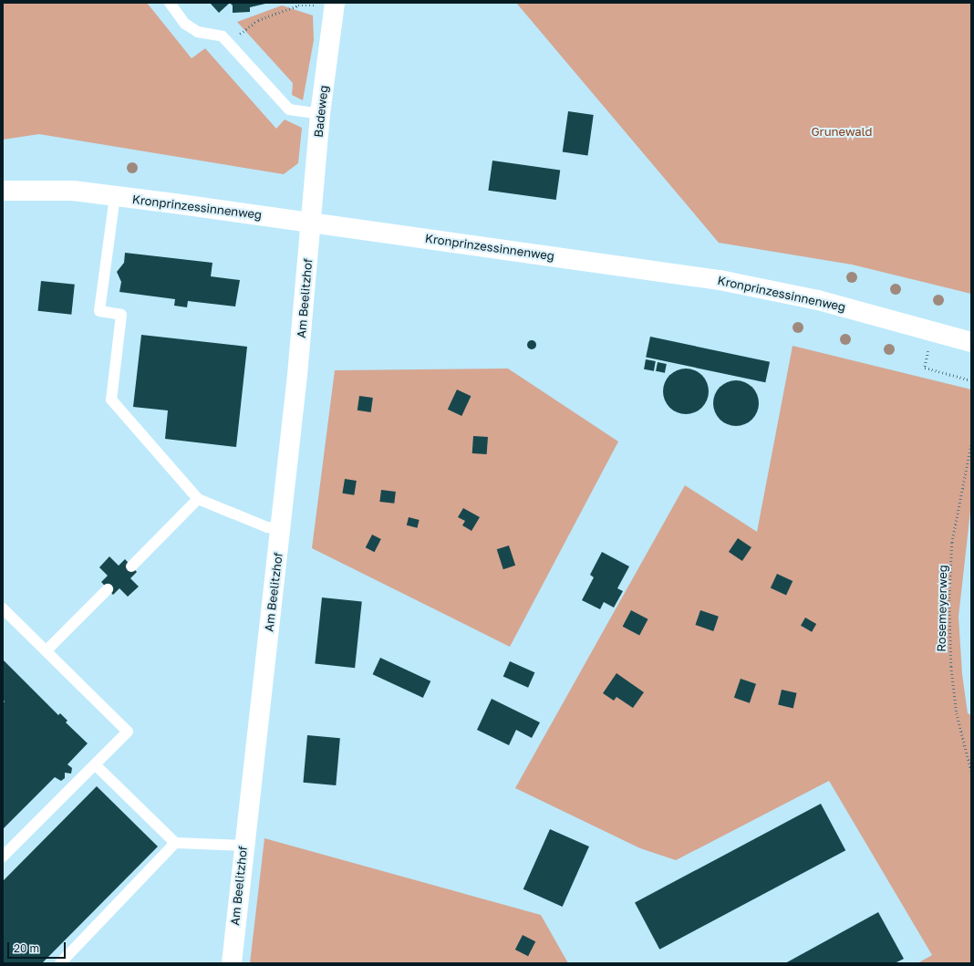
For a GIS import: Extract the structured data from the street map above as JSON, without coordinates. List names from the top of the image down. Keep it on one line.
{"streets":{"main road":["Badeweg","Kronprinzessinnenweg","Am Beelitzhof"],"path":["Rosemeyerweg"]},"crossings":[["Badeweg","Kronprinzessinnenweg"],["Badeweg","Am Beelitzhof"],["Kronprinzessinnenweg","Am Beelitzhof"]],"parks":["Grunewald"],"scale_bar":"20 m"}
